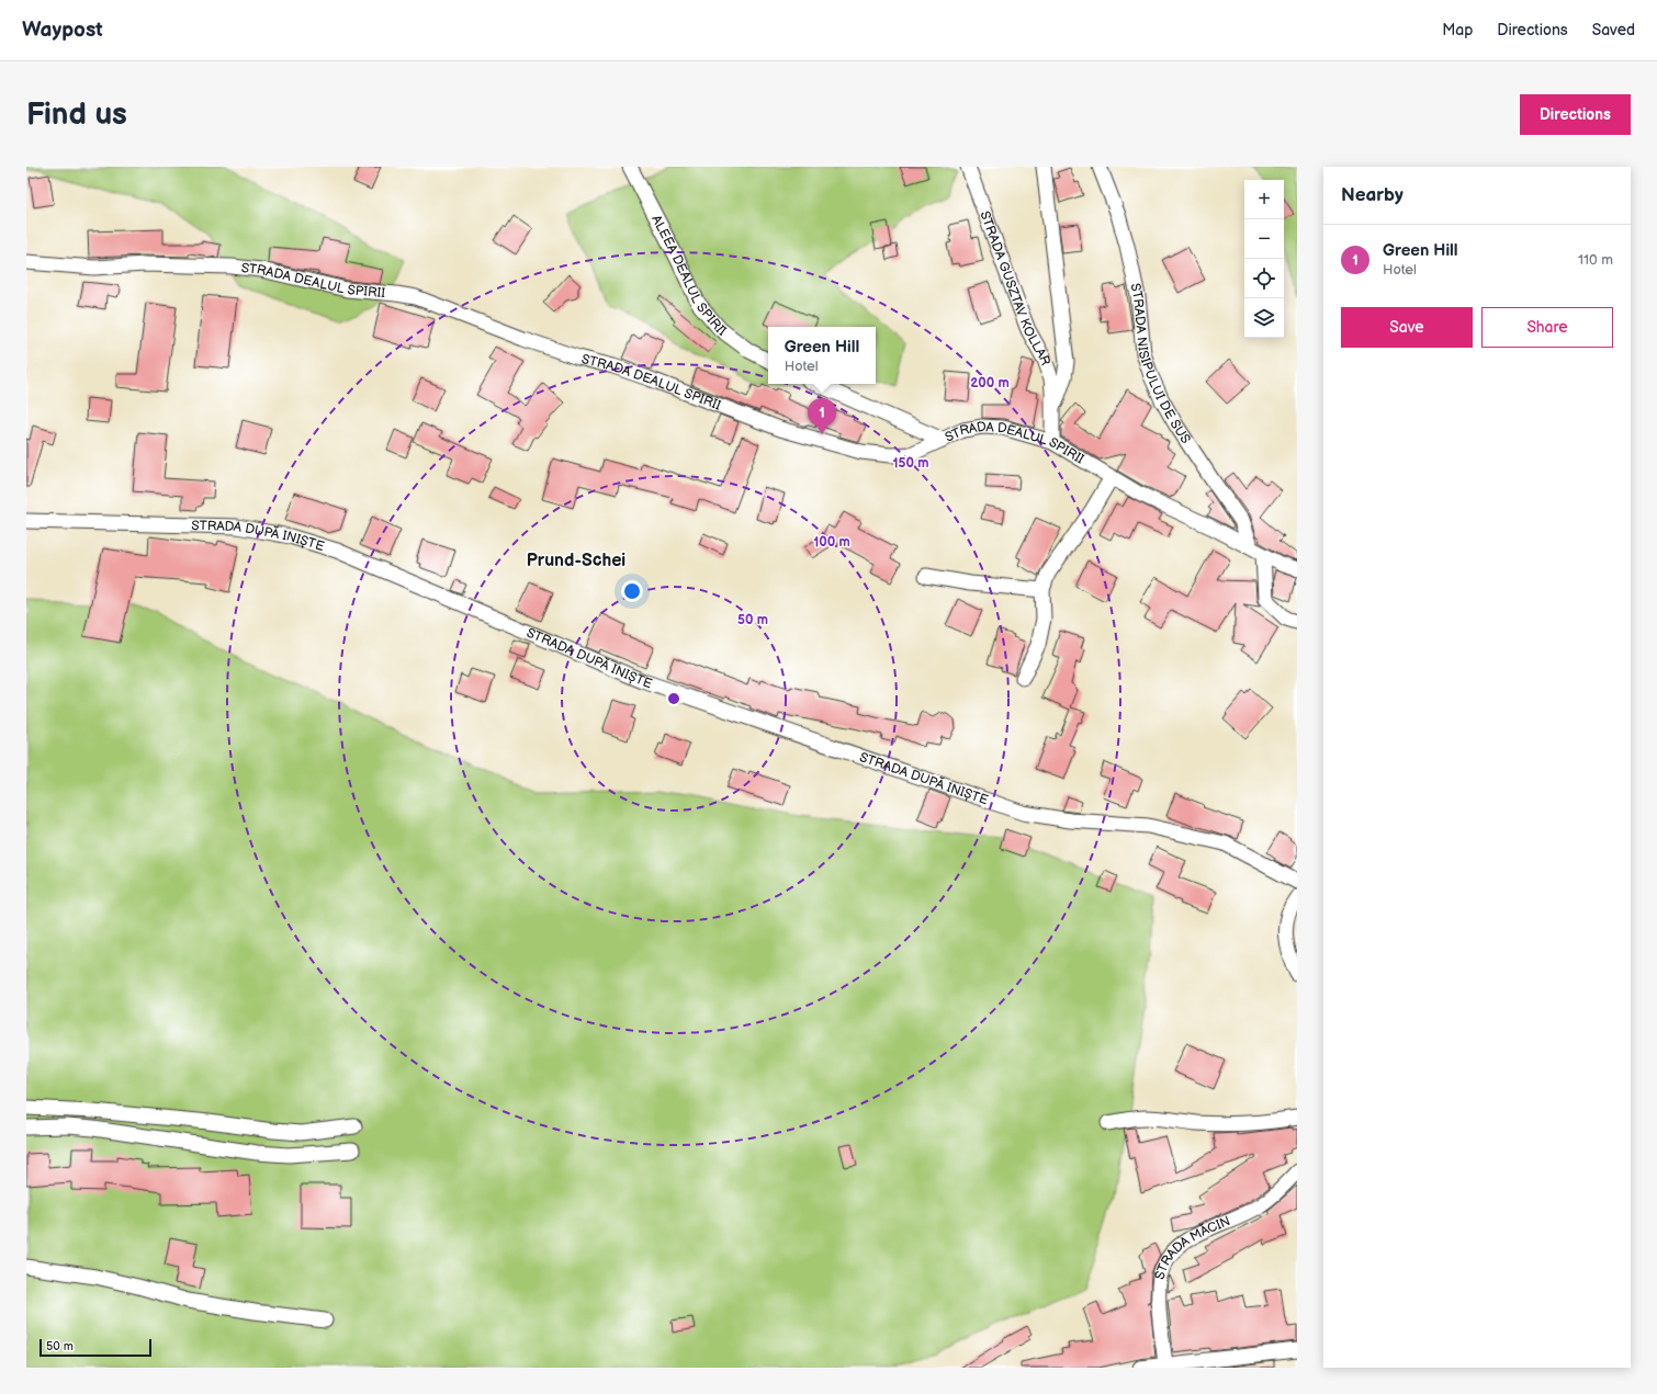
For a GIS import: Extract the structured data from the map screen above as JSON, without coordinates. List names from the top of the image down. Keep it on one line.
{"streets":{"street":["ALEEA DEALUL SPIRII","STRADA DEALUL SPIRII","STRADA GUSZTAV KOLLAR","STRADA NISIPULUI DE SUS","STRADA DUPĂ INIȘTE","STRADA MĂCIN"]},"crossings":[["STRADA DEALUL SPIRII","STRADA GUSZTAV KOLLAR"],["STRADA DEALUL SPIRII","STRADA NISIPULUI DE SUS"]],"districts":["Prund-Schei"],"scale_bar":"50 m","page":{"header":"Waypost","nav":["Map","Directions","Saved"],"buttons":["Directions",["Save","Share"]],"title":"Find us","heading":"Nearby","map_buttons":["+","−"],"list":[{"mark":"1","name":"Green Hill","note":"Hotel","value":"110 m"}],"popup":["Green Hill","Hotel"],"pins":"1","scale":"50 m"},"rings":["200 m","150 m","100 m","50 m"]}
